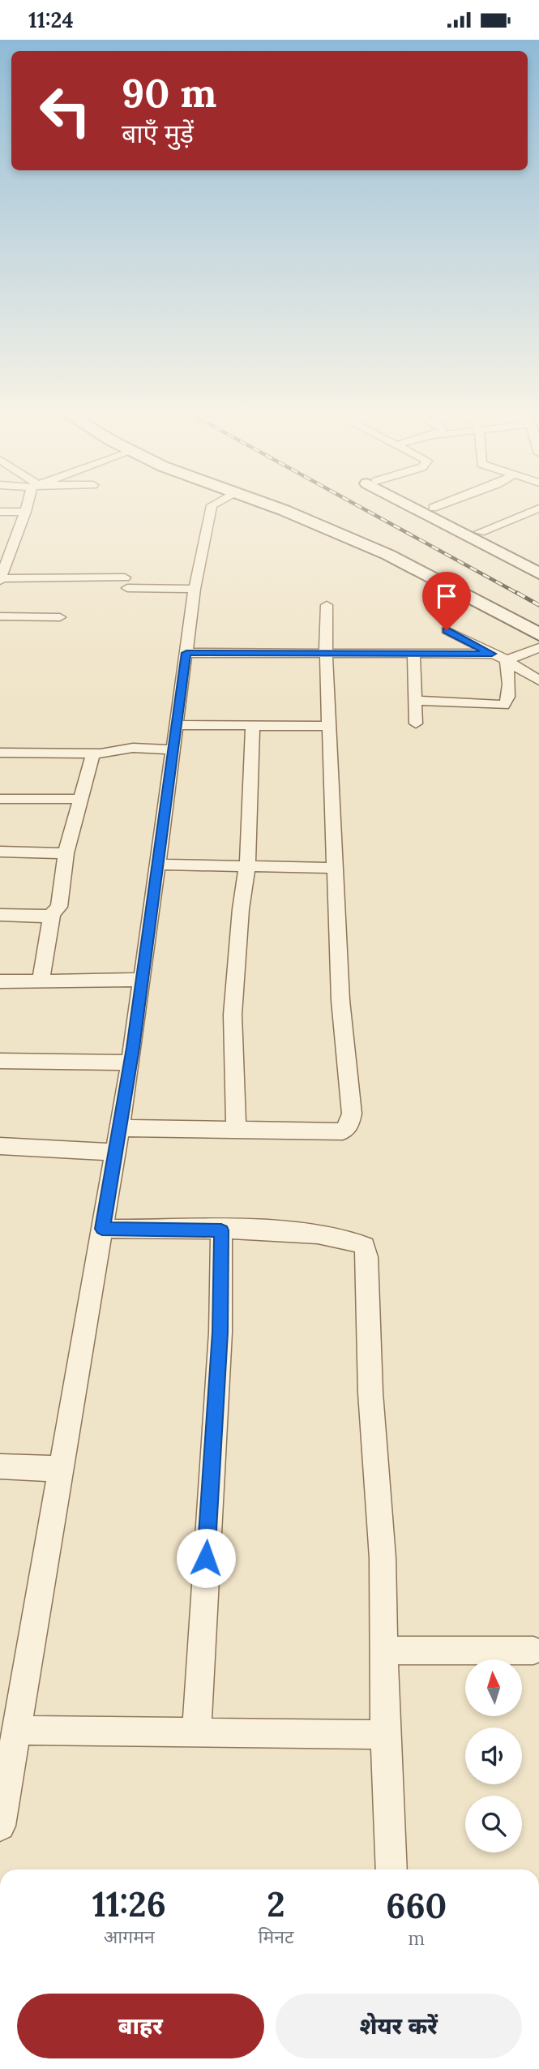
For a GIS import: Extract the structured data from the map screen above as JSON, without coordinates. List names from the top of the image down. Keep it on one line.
{"north":"top","page":{"status":"11:24","turn":["90 m","बाएँ मुड़ें"],"eta":["11:26","आगमन","2","मिनट","660","m"],"buttons":["बाहर","शेयर करें"]}}
